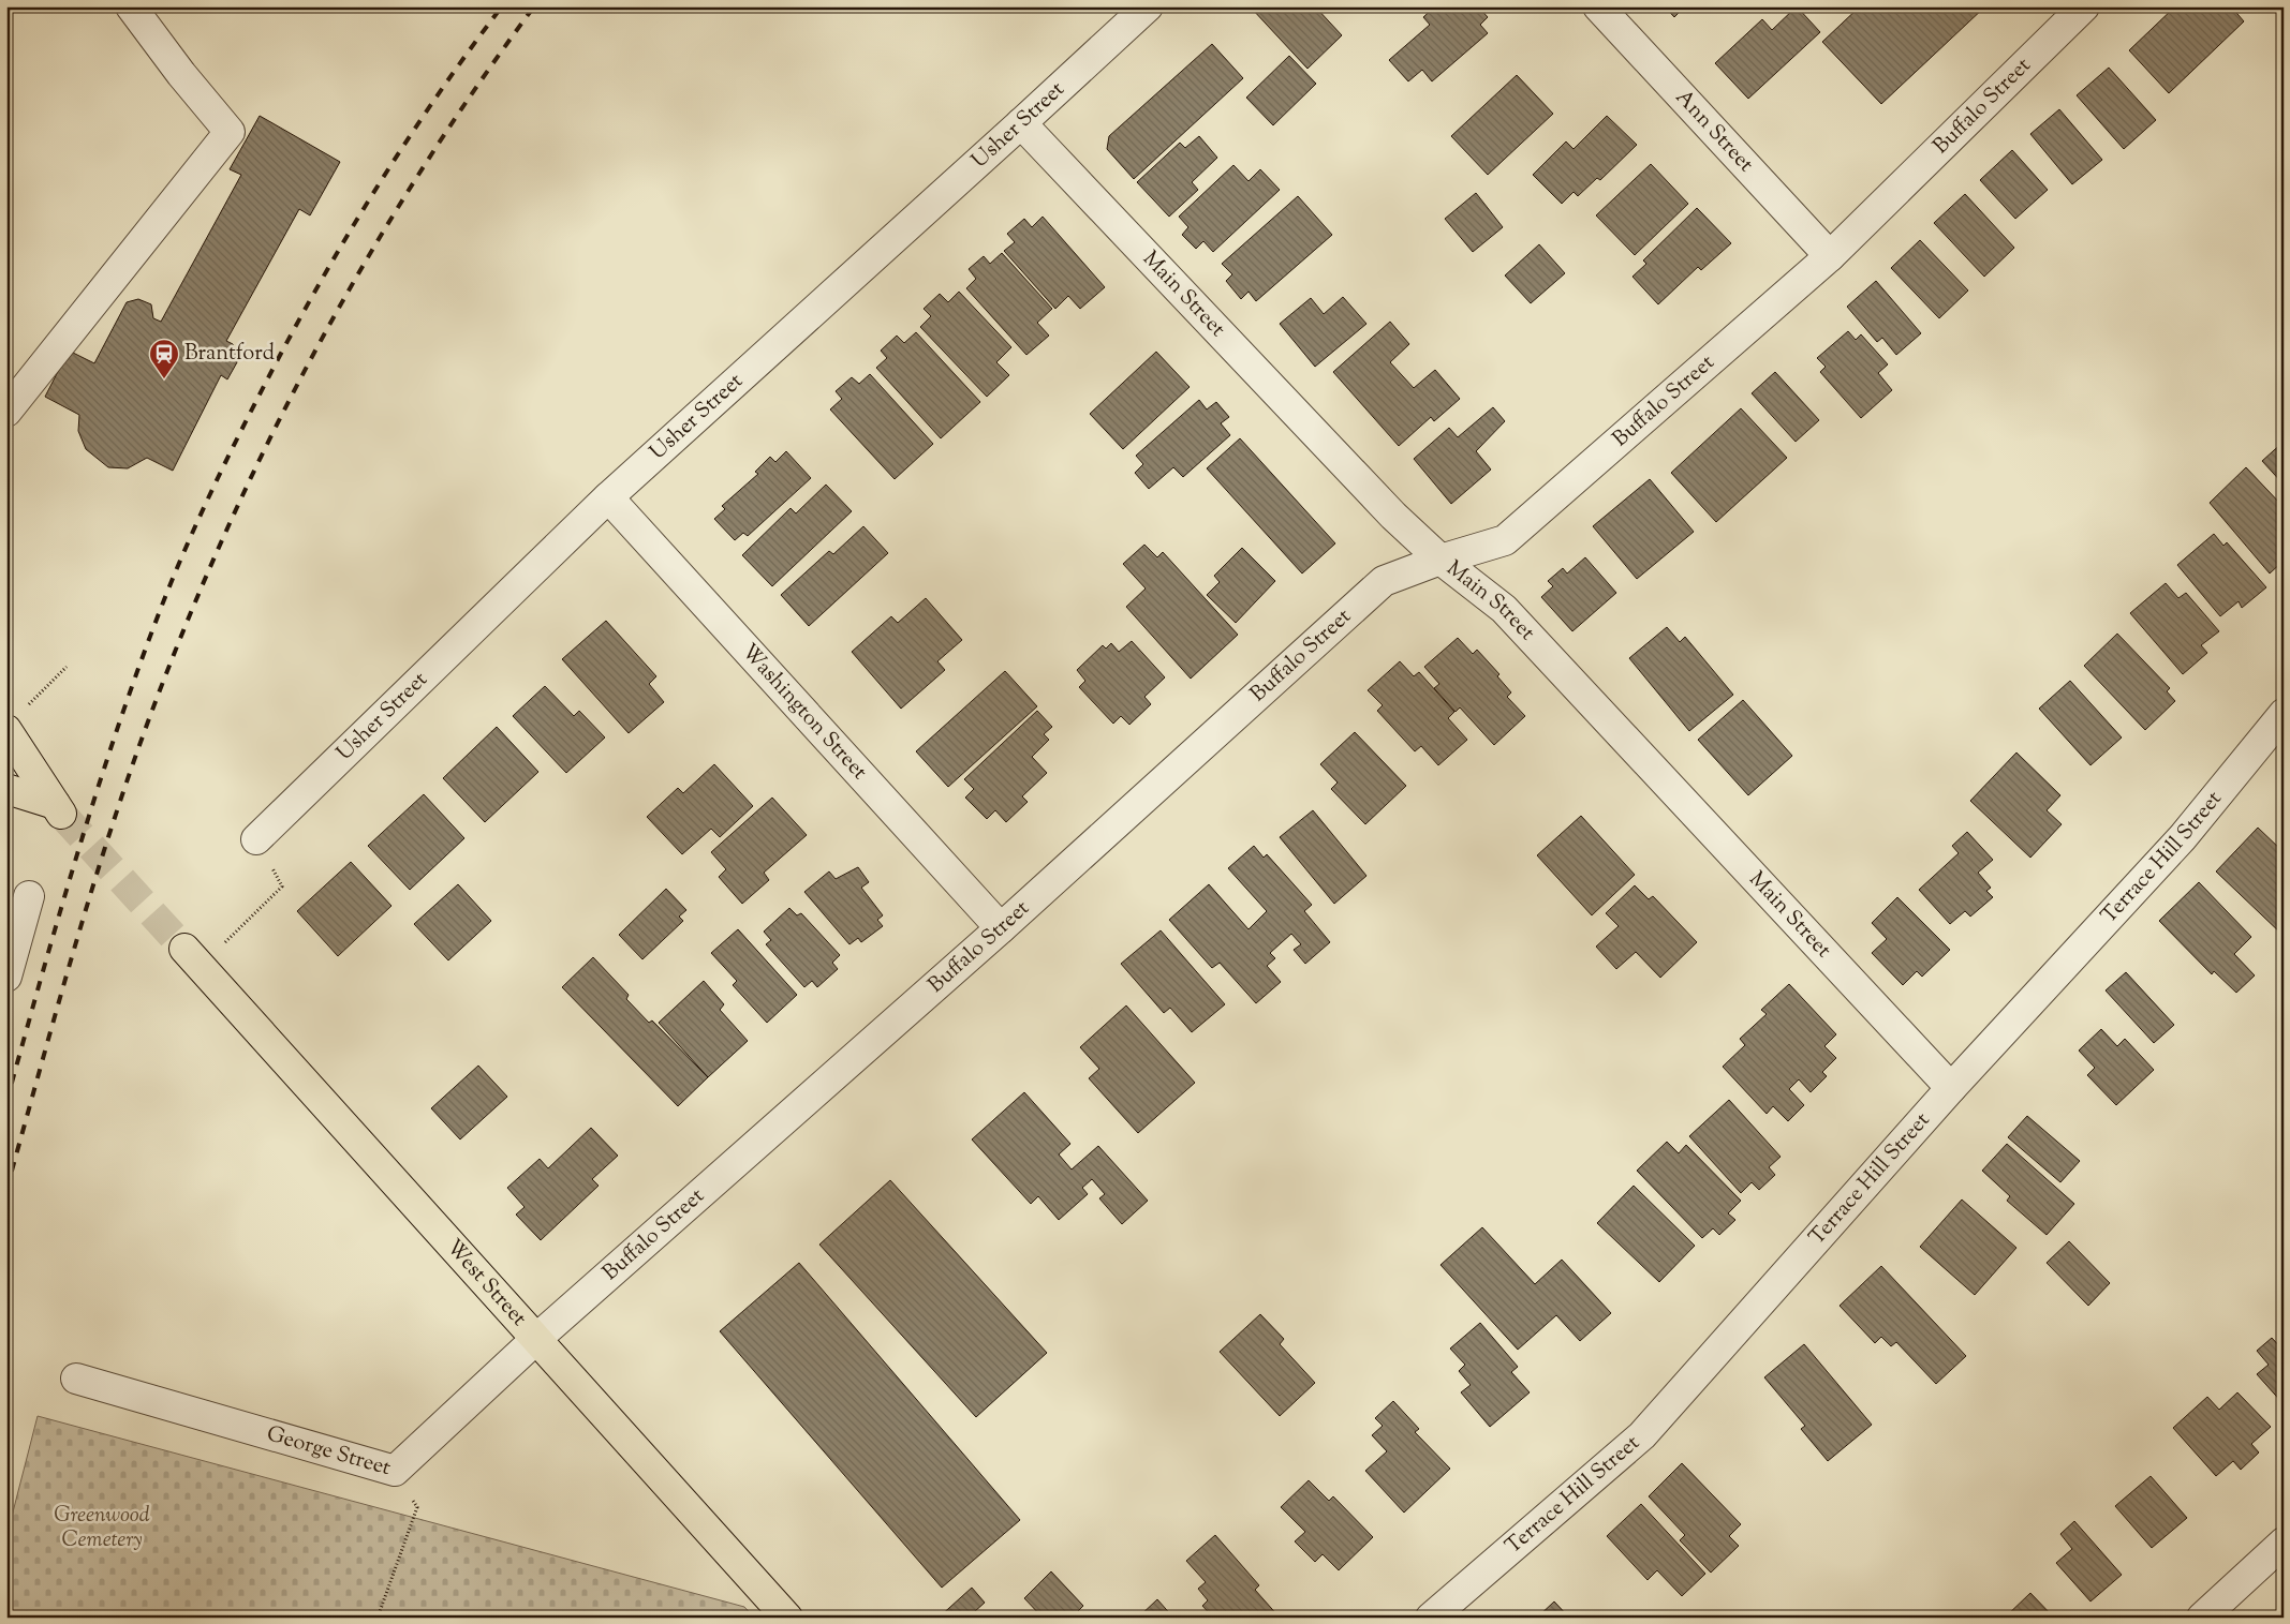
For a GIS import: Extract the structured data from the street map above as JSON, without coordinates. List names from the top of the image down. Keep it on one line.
{"streets":{"main road":["West Street"],"street":["Buffalo Street","Usher Street","Ann Street","Main Street","Washington Street","Terrace Hill Street","George Street"]},"crossings":[["Buffalo Street","Ann Street"],["Buffalo Street","Main Street"],["Buffalo Street","Washington Street"],["Buffalo Street","West Street"],["Buffalo Street","George Street"],["Usher Street","Main Street"],["Usher Street","Washington Street"],["Main Street","Terrace Hill Street"],["West Street","George Street"]],"parks":["Greenwood Cemetery"],"places":{"station":["Brantford"]}}
